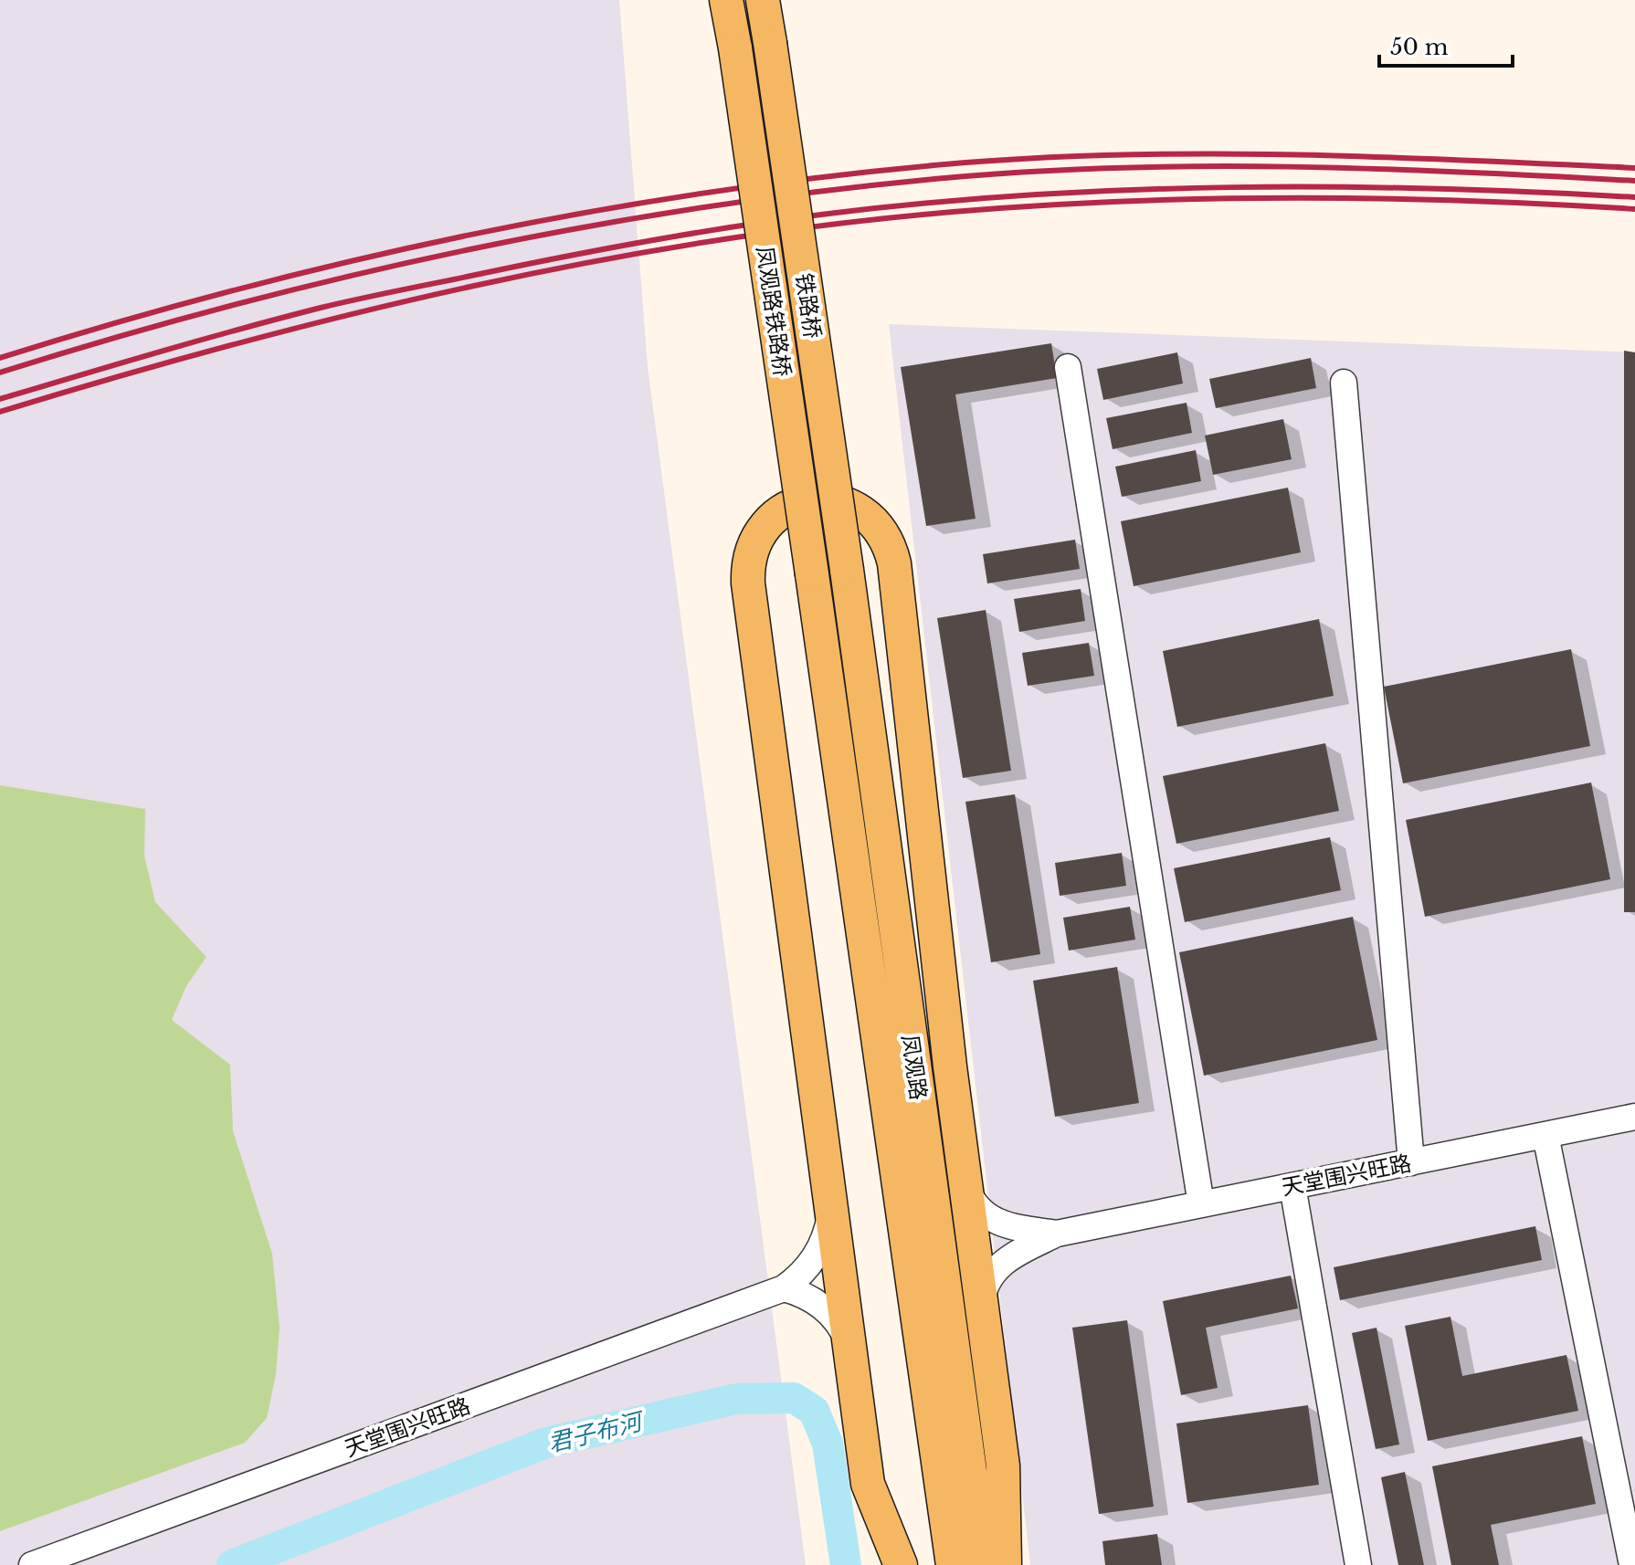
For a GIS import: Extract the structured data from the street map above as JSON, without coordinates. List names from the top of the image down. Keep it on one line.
{"streets":{"main road":["铁路桥","凤观路铁路桥","凤观路"],"street":["天堂围兴旺路"]},"crossings":[["铁路桥","凤观路"],["凤观路铁路桥","凤观路"]],"water":["君子布河"],"scale_bar":"50 m"}
